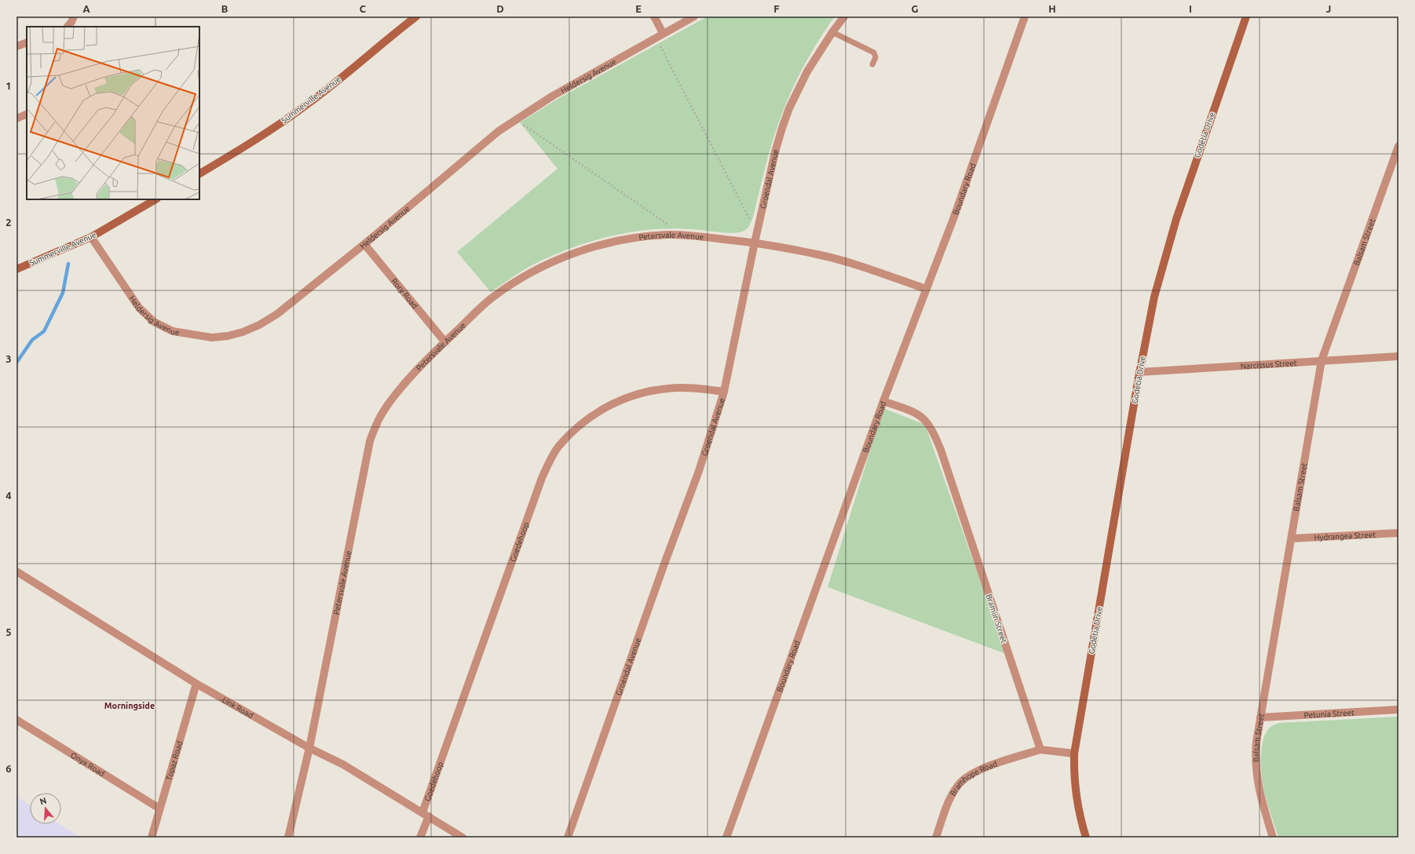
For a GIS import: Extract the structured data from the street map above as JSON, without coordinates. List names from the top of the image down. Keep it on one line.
{"streets":{"street":["Heldersig Avenue","Summerville Avenue","Godetia Drive","Groendal Avenue","Boundary Road","Petersvale Avenue","Balsam Street","Rory Road","Narcissus Street","Hydrangea Street","Goedehoop","Bramlin Street","Link Road","Petunia Street","Topaz Road","Onyx Road","Bramhope Road"]},"crossings":[["Heldersig Avenue","Summerville Avenue"],["Heldersig Avenue","Rory Road"],["Godetia Drive","Narcissus Street"],["Groendal Avenue","Petersvale Avenue"],["Groendal Avenue","Goedehoop"],["Boundary Road","Petersvale Avenue"],["Boundary Road","Bramlin Street"],["Petersvale Avenue","Rory Road"],["Petersvale Avenue","Link Road"],["Balsam Street","Narcissus Street"],["Balsam Street","Hydrangea Street"],["Balsam Street","Petunia Street"],["Goedehoop","Link Road"],["Bramlin Street","Bramhope Road"],["Link Road","Topaz Road"],["Topaz Road","Onyx Road"]],"districts":["Morningside"],"north":"top","grid":{"columns":["A","B","C","D","E","F","G","H","I","J"],"rows":["1","2","3","4","5","6"]}}
